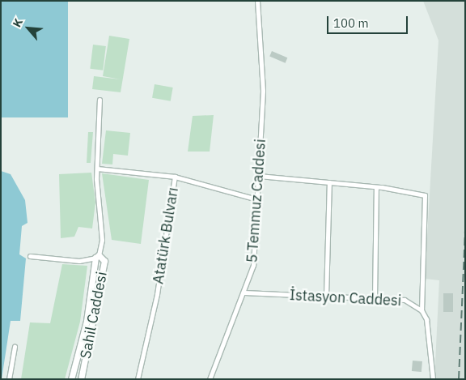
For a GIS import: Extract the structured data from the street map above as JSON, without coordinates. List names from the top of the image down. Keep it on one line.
{"streets":{"street":["5 Temmuz Caddesi","Atatürk Bulvarı","İstasyon Caddesi","Sahil Caddesi"]},"crossings":[["5 Temmuz Caddesi","Atatürk Bulvarı"],["5 Temmuz Caddesi","İstasyon Caddesi"]],"scale_bar":"100 m","north":"top left"}
